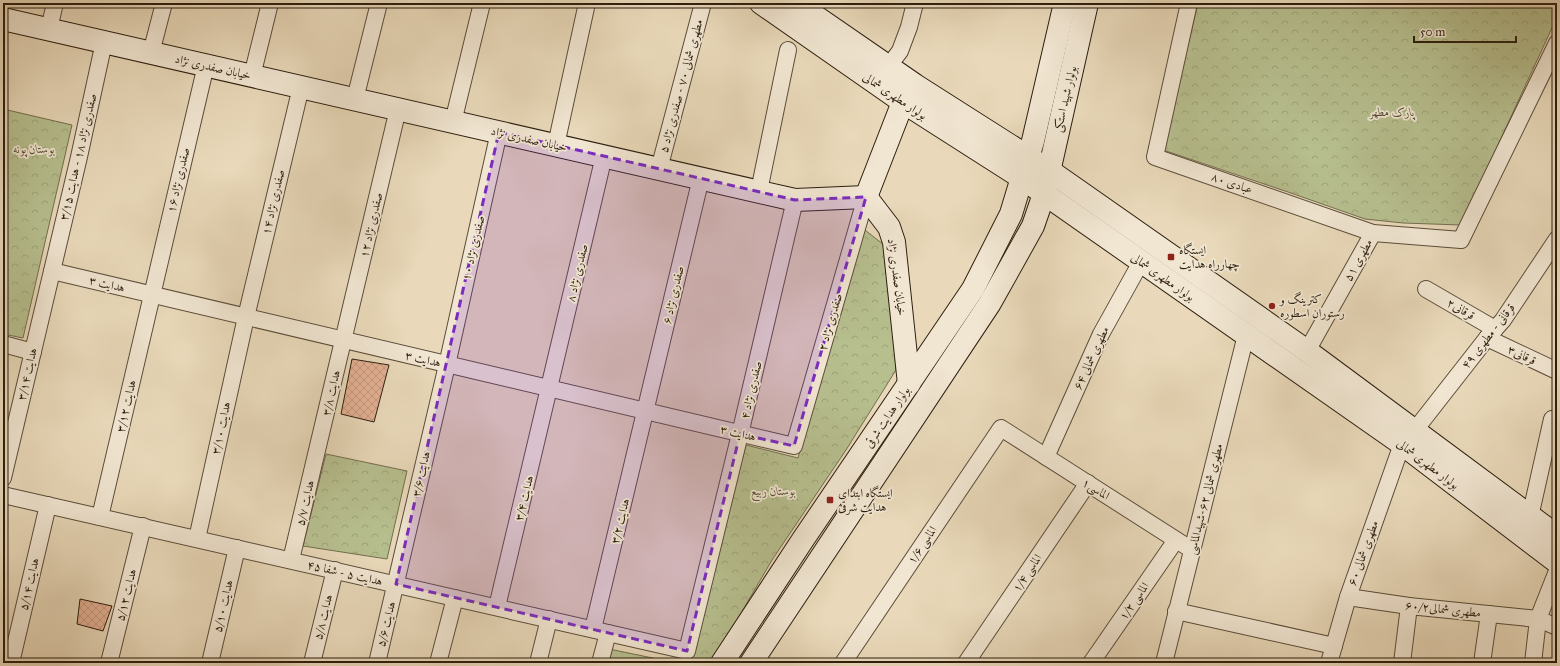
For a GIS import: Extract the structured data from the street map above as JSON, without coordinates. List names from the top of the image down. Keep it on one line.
{"streets":{"main road":["خیابان صفدری نژاد","بولوار مطهری شمالی","بولوار شهید استکی","بولوار هدایت شرقی"],"street":["مطهری شمالی ۷۰ - صفدری نژاد ۵","صفدری نژاد ۱۸ - هدایت ۳/۱۵","صفدری نژاد ۱۶","عبادی ۸۰","صفدری نژاد ۱۴","صفدری نژاد ۱۲","صفدری نژاد ۱۰","مطهری ۵۱","صفدری نژاد ۸","هدایت ۳","صفدری نژاد ۶","قرقانی۲","صفدری نژاد ۲","قرقانی - مطهری ۴۹","قرقانی۳","مطهری شمالی ۶۴","هدایت ۳/۱۴","صفدری نژاد ۴","هدایت ۳/۸","هدایت ۳/۱۲","هدایت ۳/۱۰","هدایت ۳/۶","الماسی۱","هدایت ۳/۴","مطهری شمالی ۶۲-شهیدالماسی","هدایت ۵/۷","هدایت ۳/۲","الماسی ۱/۶","مطهری شمالی ۶۰","هدایت ۵ - شفا ۴۵","الماسی ۱/۴","هدایت ۵/۱۴","هدایت ۵/۱۲","الماسی ۱/۲","هدایت ۵/۱۰","مطهری شمالی۶۰/۲","هدایت ۵/۸","هدایت ۵/۶"]},"crossings":[["خیابان صفدری نژاد","مطهری شمالی ۷۰ - صفدری نژاد ۵"],["خیابان صفدری نژاد","صفدری نژاد ۱۸ - هدایت ۳/۱۵"],["خیابان صفدری نژاد","صفدری نژاد ۱۶"],["خیابان صفدری نژاد","صفدری نژاد ۱۴"],["خیابان صفدری نژاد","صفدری نژاد ۱۲"],["خیابان صفدری نژاد","صفدری نژاد ۱۰"],["خیابان صفدری نژاد","صفدری نژاد ۸"],["خیابان صفدری نژاد","صفدری نژاد ۶"],["خیابان صفدری نژاد","صفدری نژاد ۲"],["خیابان صفدری نژاد","صفدری نژاد ۴"],["خیابان صفدری نژاد","بولوار هدایت شرقی"],["بولوار مطهری شمالی","بولوار شهید استکی"],["بولوار مطهری شمالی","مطهری ۵۱"],["بولوار مطهری شمالی","قرقانی - مطهری ۴۹"],["بولوار مطهری شمالی","مطهری شمالی ۶۴"],["بولوار مطهری شمالی","بولوار هدایت شرقی"],["بولوار مطهری شمالی","مطهری شمالی ۶۲-شهیدالماسی"],["بولوار مطهری شمالی","مطهری شمالی ۶۰"],["بولوار شهید استکی","بولوار هدایت شرقی"],["صفدری نژاد ۱۸ - هدایت ۳/۱۵","هدایت ۳"],["صفدری نژاد ۱۸ - هدایت ۳/۱۵","هدایت ۳/۱۴"],["صفدری نژاد ۱۶","هدایت ۳"],["صفدری نژاد ۱۶","هدایت ۳/۱۲"],["عبادی ۸۰","مطهری ۵۱"],["صفدری نژاد ۱۴","هدایت ۳"],["صفدری نژاد ۱۴","هدایت ۳/۱۰"],["صفدری نژاد ۱۲","هدایت ۳"],["صفدری نژاد ۱۲","هدایت ۳/۸"],["صفدری نژاد ۱۰","هدایت ۳"],["صفدری نژاد ۱۰","هدایت ۳/۶"],["صفدری نژاد ۸","هدایت ۳"],["صفدری نژاد ۸","هدایت ۳/۴"],["هدایت ۳","صفدری نژاد ۶"],["هدایت ۳","صفدری نژاد ۲"],["هدایت ۳","هدایت ۳/۱۴"],["هدایت ۳","صفدری نژاد ۴"],["هدایت ۳","هدایت ۳/۸"],["هدایت ۳","هدایت ۳/۱۲"],["هدایت ۳","هدایت ۳/۱۰"],["هدایت ۳","هدایت ۳/۶"],["هدایت ۳","هدایت ۳/۴"],["هدایت ۳","هدایت ۳/۲"],["صفدری نژاد ۶","هدایت ۳/۲"],["قرقانی۲","قرقانی - مطهری ۴۹"],["قرقانی۲","قرقانی۳"],["قرقانی - مطهری ۴۹","قرقانی۳"],["قرقانی - مطهری ۴۹","مطهری شمالی ۶۰"],["مطهری شمالی ۶۴","الماسی۱"],["صفدری نژاد ۴","هدایت ۵ - شفا ۴۵"],["هدایت ۳/۸","هدایت ۵/۷"],["هدایت ۳/۱۲","هدایت ۵ - شفا ۴۵"],["هدایت ۳/۱۰","هدایت ۵ - شفا ۴۵"],["هدایت ۳/۶","هدایت ۵ - شفا ۴۵"],["هدایت ۳/۶","هدایت ۵/۶"],["الماسی۱","مطهری شمالی ۶۲-شهیدالماسی"],["الماسی۱","الماسی ۱/۶"],["الماسی۱","الماسی ۱/۴"],["الماسی۱","الماسی ۱/۲"],["هدایت ۳/۴","هدایت ۵ - شفا ۴۵"],["هدایت ۵/۷","هدایت ۵ - شفا ۴۵"],["هدایت ۳/۲","هدایت ۵ - شفا ۴۵"],["مطهری شمالی ۶۰","مطهری شمالی۶۰/۲"],["هدایت ۵ - شفا ۴۵","هدایت ۵/۱۴"],["هدایت ۵ - شفا ۴۵","هدایت ۵/۱۲"],["هدایت ۵ - شفا ۴۵","هدایت ۵/۱۰"],["هدایت ۵ - شفا ۴۵","هدایت ۵/۸"],["هدایت ۵ - شفا ۴۵","هدایت ۵/۶"]],"parks":["پارک مطهر","بوستان پونه","بوستان ربیع"],"places":{"transit":["ایستگاه چهارراه هدایت","ایستگاه ابتدای هدایت شرقی"],"other":["کترینگ و رستوران اسطوره"]},"scale_bar":"50 m"}
